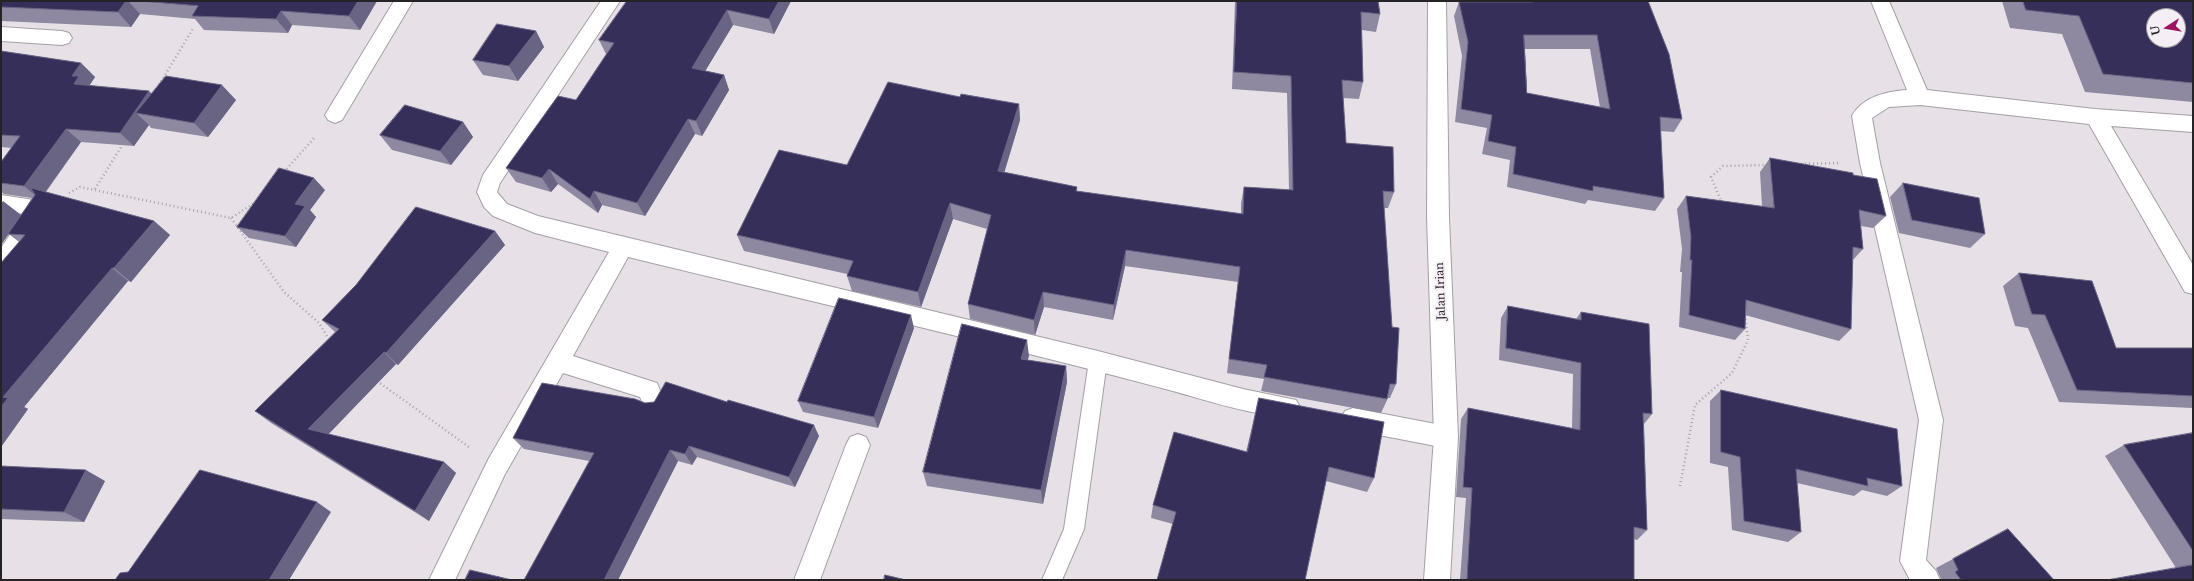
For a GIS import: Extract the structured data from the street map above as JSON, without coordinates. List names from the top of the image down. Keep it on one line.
{"streets":{"street":["Jalan Irian"]},"north":"left"}
